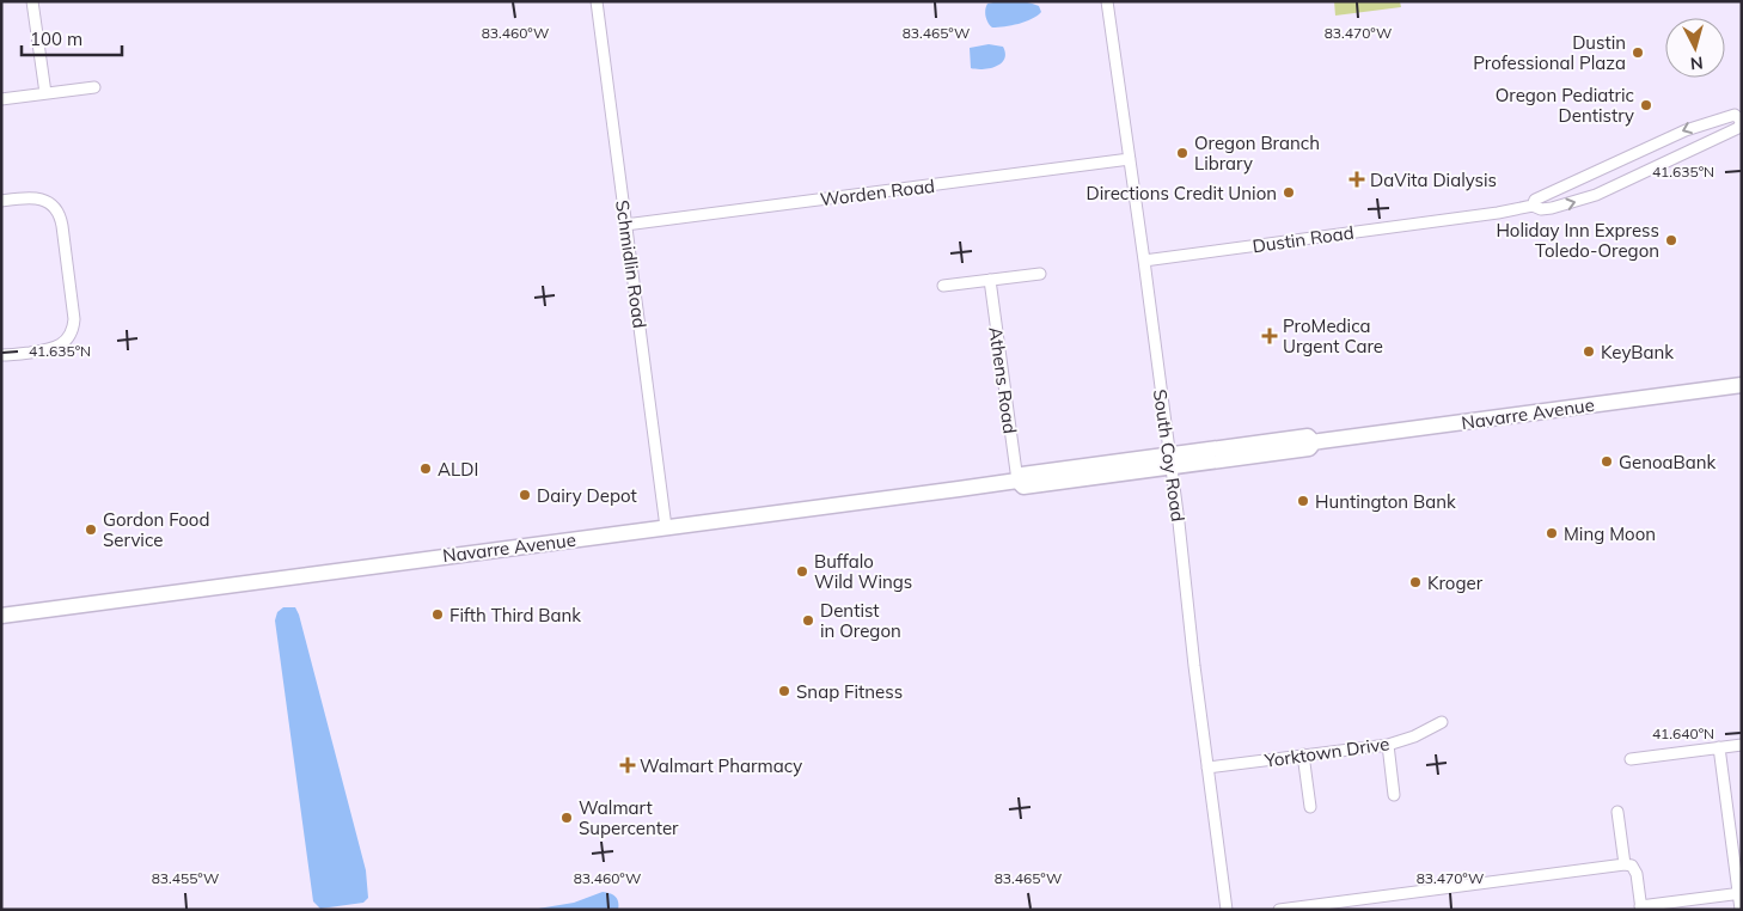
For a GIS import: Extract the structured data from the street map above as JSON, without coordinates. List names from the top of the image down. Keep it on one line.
{"streets":{"highway":["Navarre Avenue"],"street":["Worden Road","Dustin Road","Schmidlin Road","Athens Road","South Coy Road","Yorktown Drive"]},"crossings":[["Worden Road","Schmidlin Road"],["Worden Road","South Coy Road"],["Dustin Road","South Coy Road"],["Schmidlin Road","Navarre Avenue"],["Athens Road","Navarre Avenue"],["Navarre Avenue","South Coy Road"],["South Coy Road","Yorktown Drive"]],"places":{"other":["Dustin Professional Plaza","Oregon Pediatric Dentistry","Oregon Branch Library","Directions Credit Union","Holiday Inn Express Toledo-Oregon","KeyBank","GenoaBank","ALDI","Dairy Depot","Huntington Bank","Gordon Food Service","Ming Moon","Buffalo Wild Wings","Kroger","Fifth Third Bank","Dentist in Oregon","Snap Fitness","Walmart Supercenter"],"health":["DaVita Dialysis","ProMedica Urgent Care","Walmart Pharmacy"]},"scale_bar":"100 m","north":"bottom","coordinates":["83.460°W","83.465°W","83.470°W","41.635°N","41.640°N","83.455°W"]}
